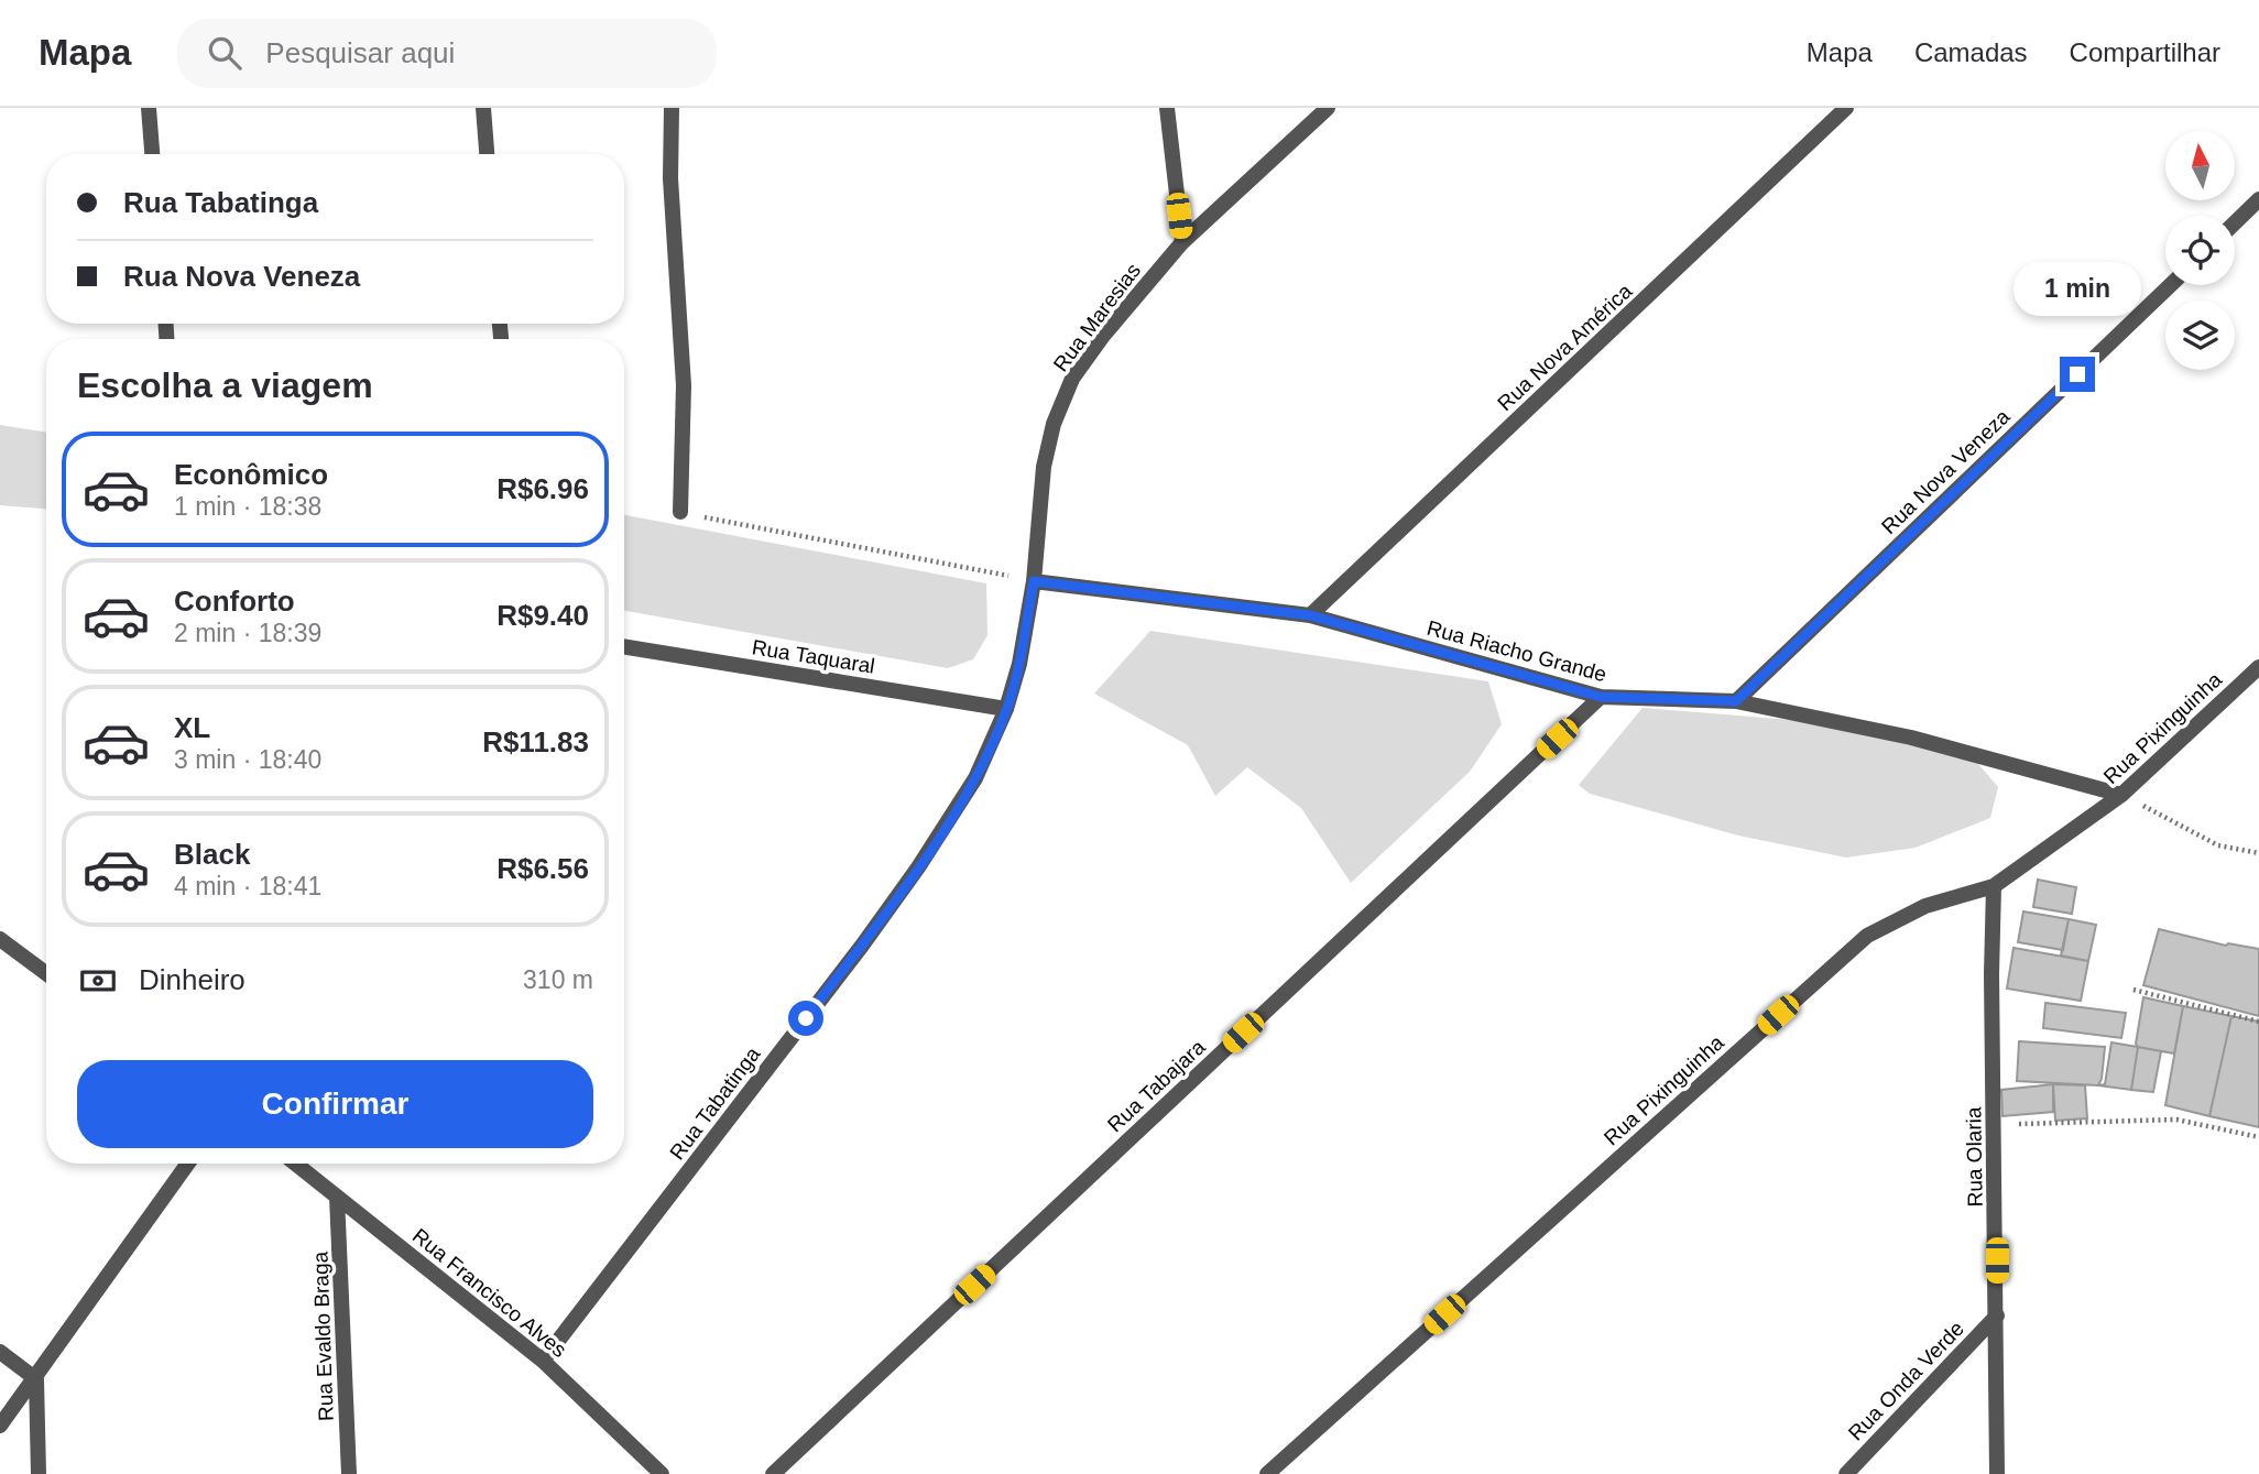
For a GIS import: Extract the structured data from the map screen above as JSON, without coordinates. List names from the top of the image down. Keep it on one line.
{"streets":{"street":["Rua Maresias","Rua Nova América","Rua Nova Veneza","Rua Riacho Grande","Rua Taquaral","Rua Pixinguinha","Rua Tabajara","Rua Tabatinga","Rua Olaria","Rua Francisco Alves","Rua Evaldo Braga","Rua Onda Verde"]},"crossings":[["Rua Maresias","Rua Riacho Grande"],["Rua Maresias","Rua Taquaral"],["Rua Maresias","Rua Tabatinga"],["Rua Nova América","Rua Riacho Grande"],["Rua Nova Veneza","Rua Riacho Grande"],["Rua Riacho Grande","Rua Pixinguinha"],["Rua Riacho Grande","Rua Tabajara"],["Rua Taquaral","Rua Tabatinga"],["Rua Pixinguinha","Rua Olaria"],["Rua Tabatinga","Rua Francisco Alves"],["Rua Olaria","Rua Onda Verde"],["Rua Francisco Alves","Rua Evaldo Braga"]],"north":"top","page":{"header":"Mapa","search":"Pesquisar aqui","nav":["Mapa","Camadas","Compartilhar"],"banner":["Rua Tabatinga","Rua Nova Veneza"],"bubble":"1 min","heading":"Escolha a viagem","list":[{"name":"Econômico","note":"1 min · 18:38","value":"R$6.96"},{"name":"Conforto","note":"2 min · 18:39","value":"R$9.40"},{"name":"XL","note":"3 min · 18:40","value":"R$11.83"},{"name":"Black","note":"4 min · 18:41","value":"R$6.56"}],"pay":["Dinheiro","310 m"],"buttons":"Confirmar"}}
